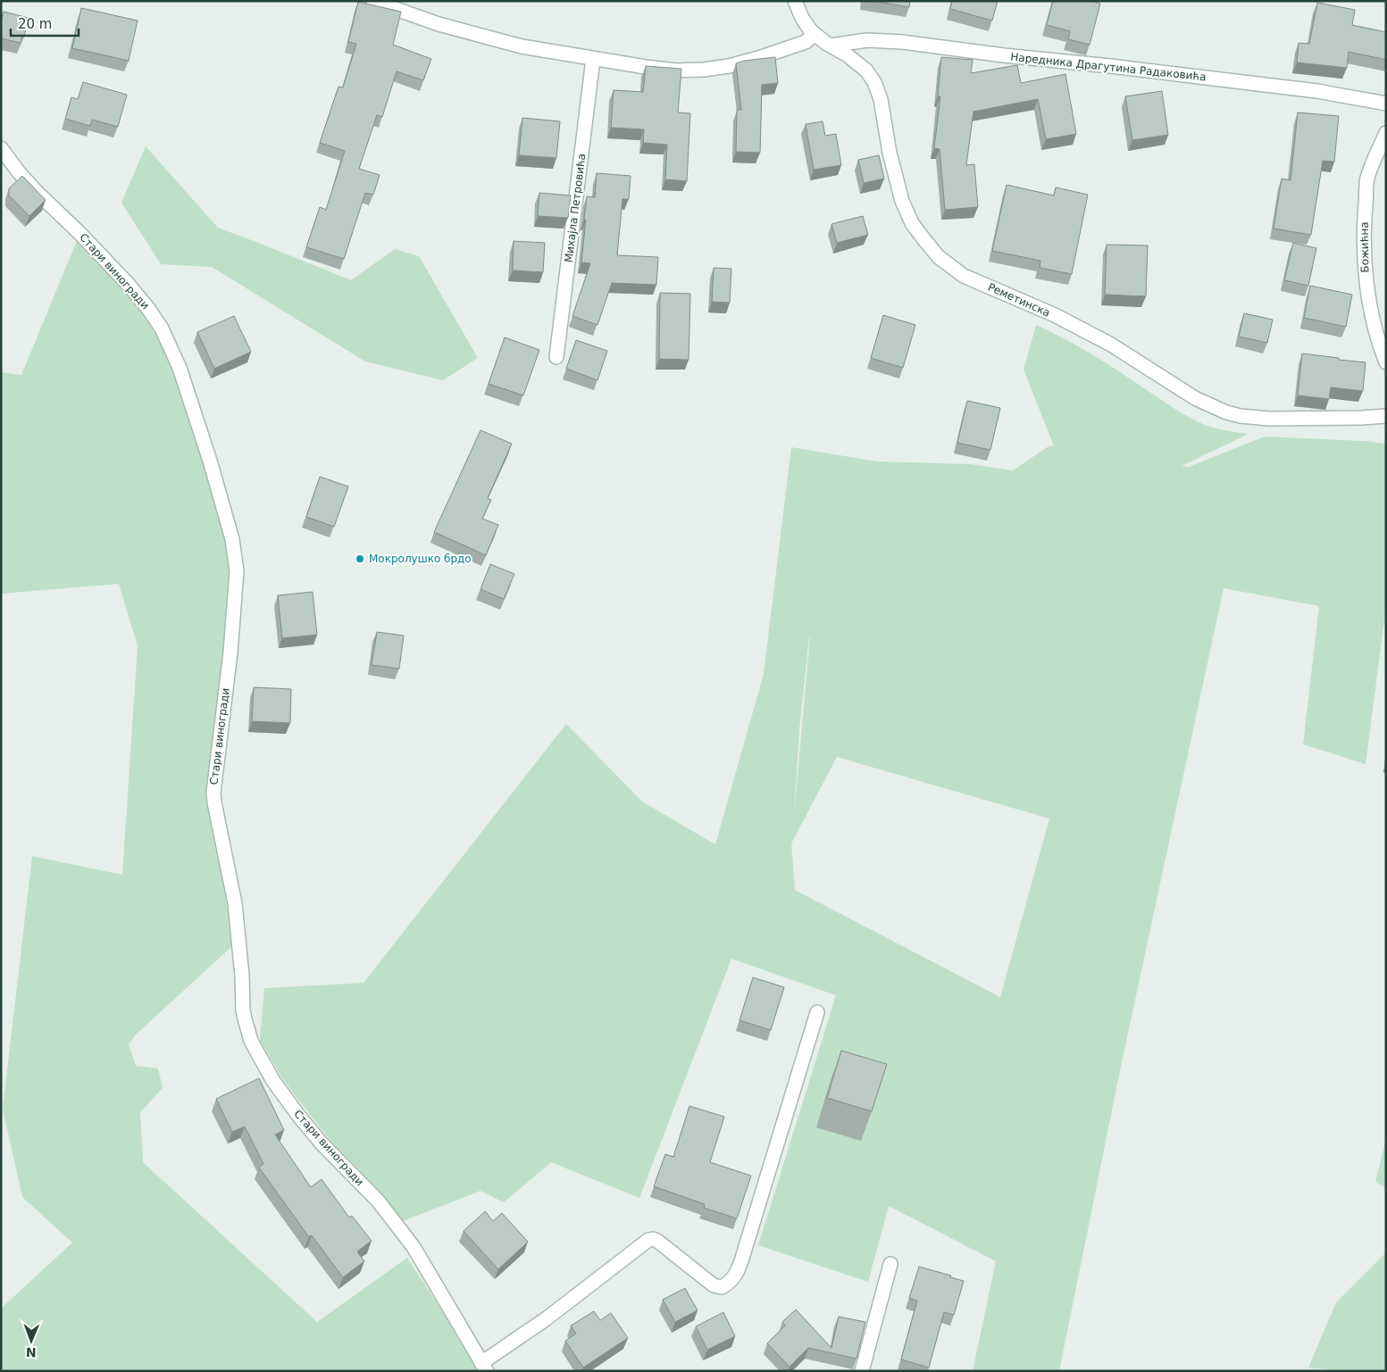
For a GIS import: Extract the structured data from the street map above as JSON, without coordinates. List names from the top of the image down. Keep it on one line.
{"streets":{"street":["Наредника Драгутина Радаковића","Михајла Петровића","Божићна","Стари виногради","Реметинска"]},"crossings":[["Наредника Драгутина Радаковића","Реметинска"]],"places":["Мокролушко брдо"],"scale_bar":"20 m","north":"bottom"}
